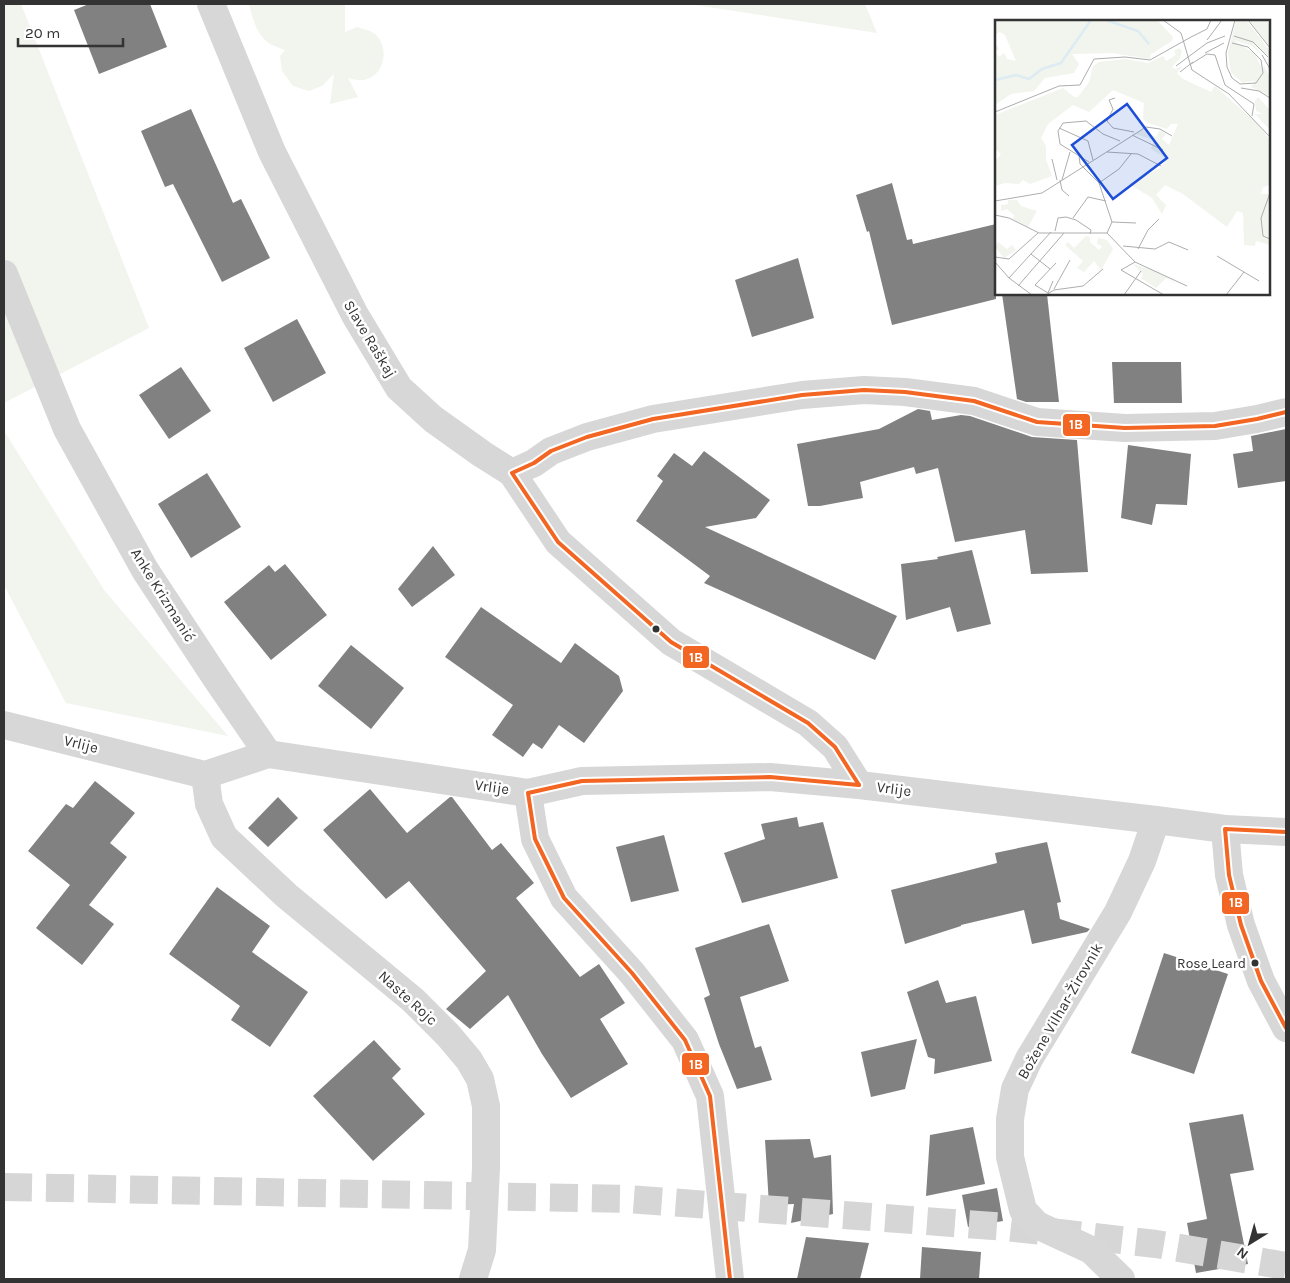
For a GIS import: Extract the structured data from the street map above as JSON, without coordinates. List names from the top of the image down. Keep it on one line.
{"streets":{"street":["Slave Raškaj","Anke Krizmanić","Vrlije","Naste Rojc","Božene Vilhar-Žirovnik"]},"crossings":[["Slave Raškaj","Vrlije"],["Anke Krizmanić","Vrlije"],["Vrlije","Naste Rojc"],["Vrlije","Božene Vilhar-Žirovnik"]],"places":["Rose Leard"],"lines":["transit line 1B"],"scale_bar":"20 m","north":"bottom left"}
